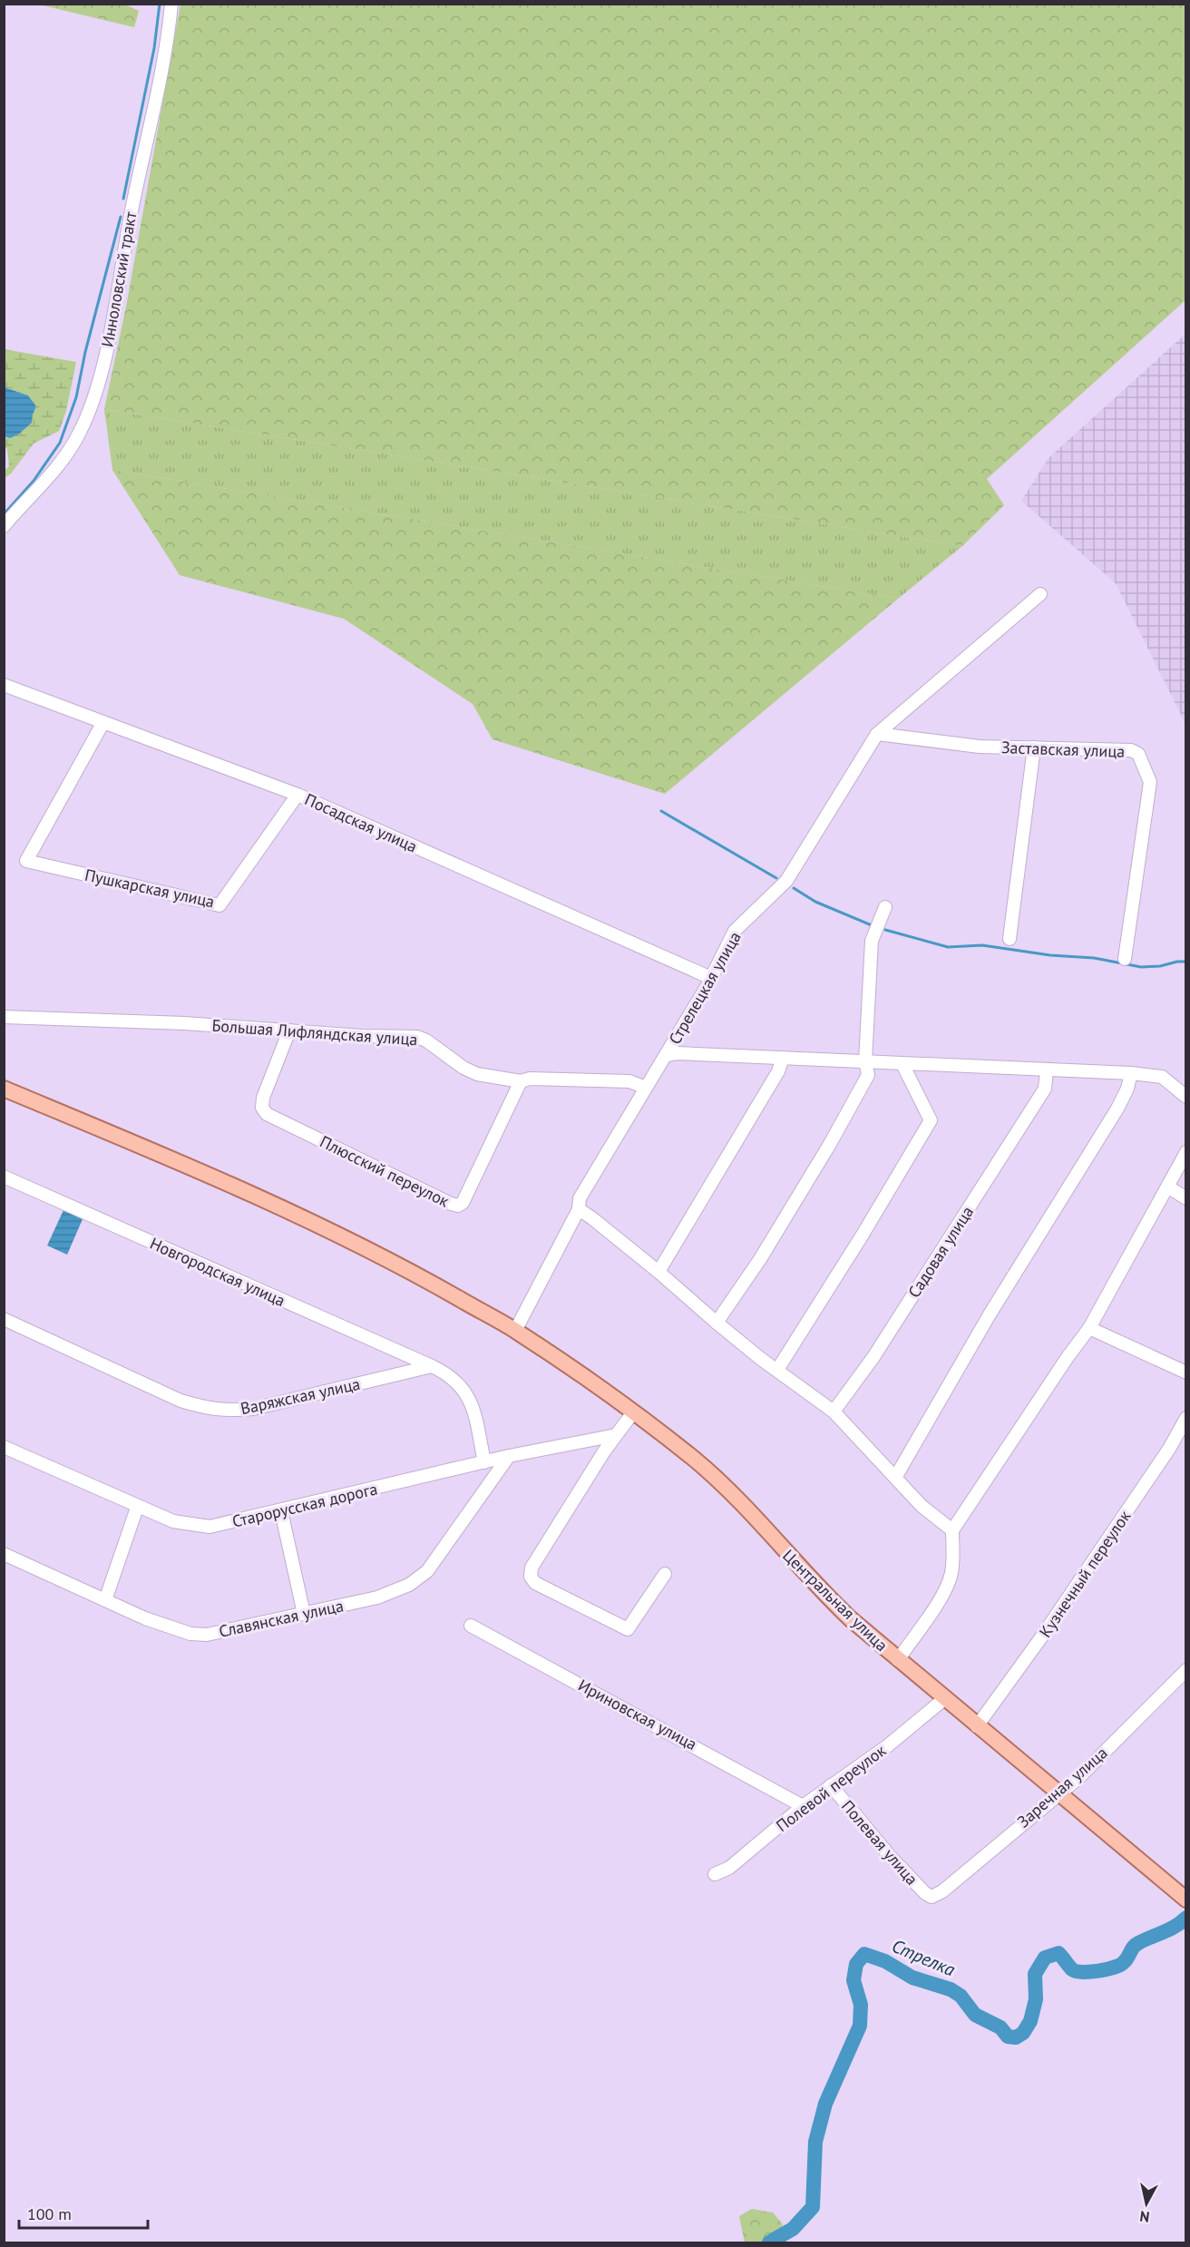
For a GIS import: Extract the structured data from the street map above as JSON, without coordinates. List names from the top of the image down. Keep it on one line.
{"streets":{"main road":["Центральная улица"],"street":["Инноловский тракт","Заставская улица","Посадская улица","Пушкарская улица","Стрелецкая улица","Большая Лифляндская улица","Плюсский переулок","Садовая улица","Новгородская улица","Варяжская улица","Старорусская дорога","Кузнечный переулок","Славянская улица","Ириновская улица","Заречная улица","Полевой переулок","Полевая улица"]},"crossings":[["Заставская улица","Стрелецкая улица"],["Посадская улица","Пушкарская улица"],["Посадская улица","Стрелецкая улица"],["Стрелецкая улица","Большая Лифляндская улица"],["Стрелецкая улица","Центральная улица"],["Большая Лифляндская улица","Плюсский переулок"],["Новгородская улица","Варяжская улица"],["Старорусская дорога","Славянская улица"],["Кузнечный переулок","Центральная улица"],["Центральная улица","Заречная улица"],["Центральная улица","Полевой переулок"],["Ириновская улица","Полевой переулок"],["Заречная улица","Полевая улица"],["Полевой переулок","Полевая улица"]],"water":["Стрелка"],"scale_bar":"100 m","north":"bottom"}
